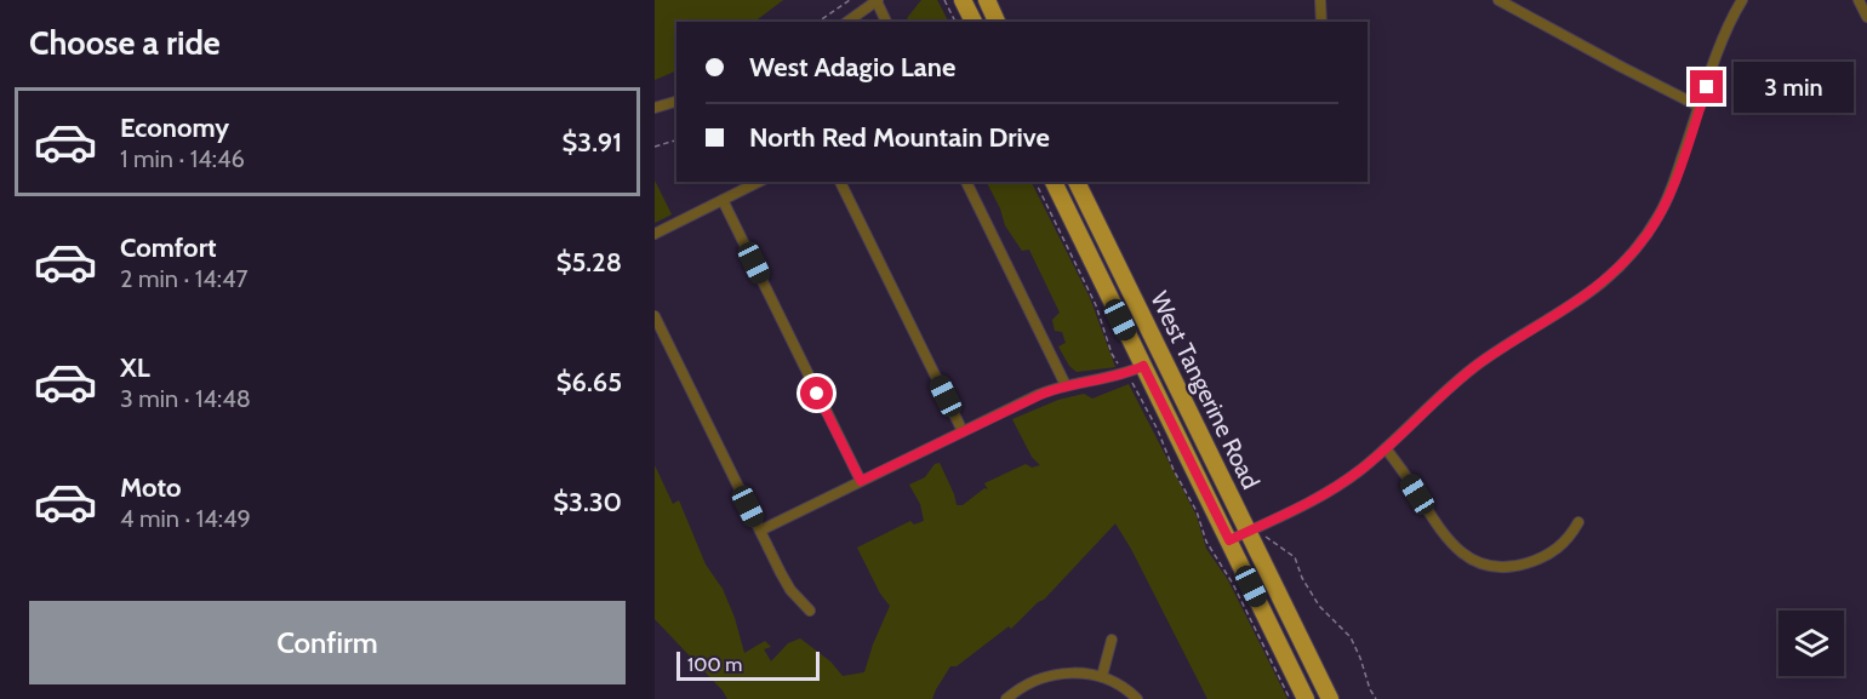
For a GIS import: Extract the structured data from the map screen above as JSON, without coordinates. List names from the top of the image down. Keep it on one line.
{"streets":{"main road":["West Tangerine Road"]},"scale_bar":"100 m","page":{"heading":"Choose a ride","banner":["West Adagio Lane","North Red Mountain Drive"],"bubble":"3 min","list":[{"name":"Economy","note":"1 min · 14:46","value":"$3.91"},{"name":"Comfort","note":"2 min · 14:47","value":"$5.28"},{"name":"XL","note":"3 min · 14:48","value":"$6.65"},{"name":"Moto","note":"4 min · 14:49","value":"$3.30"}],"buttons":"Confirm","scale":"100 m"}}
